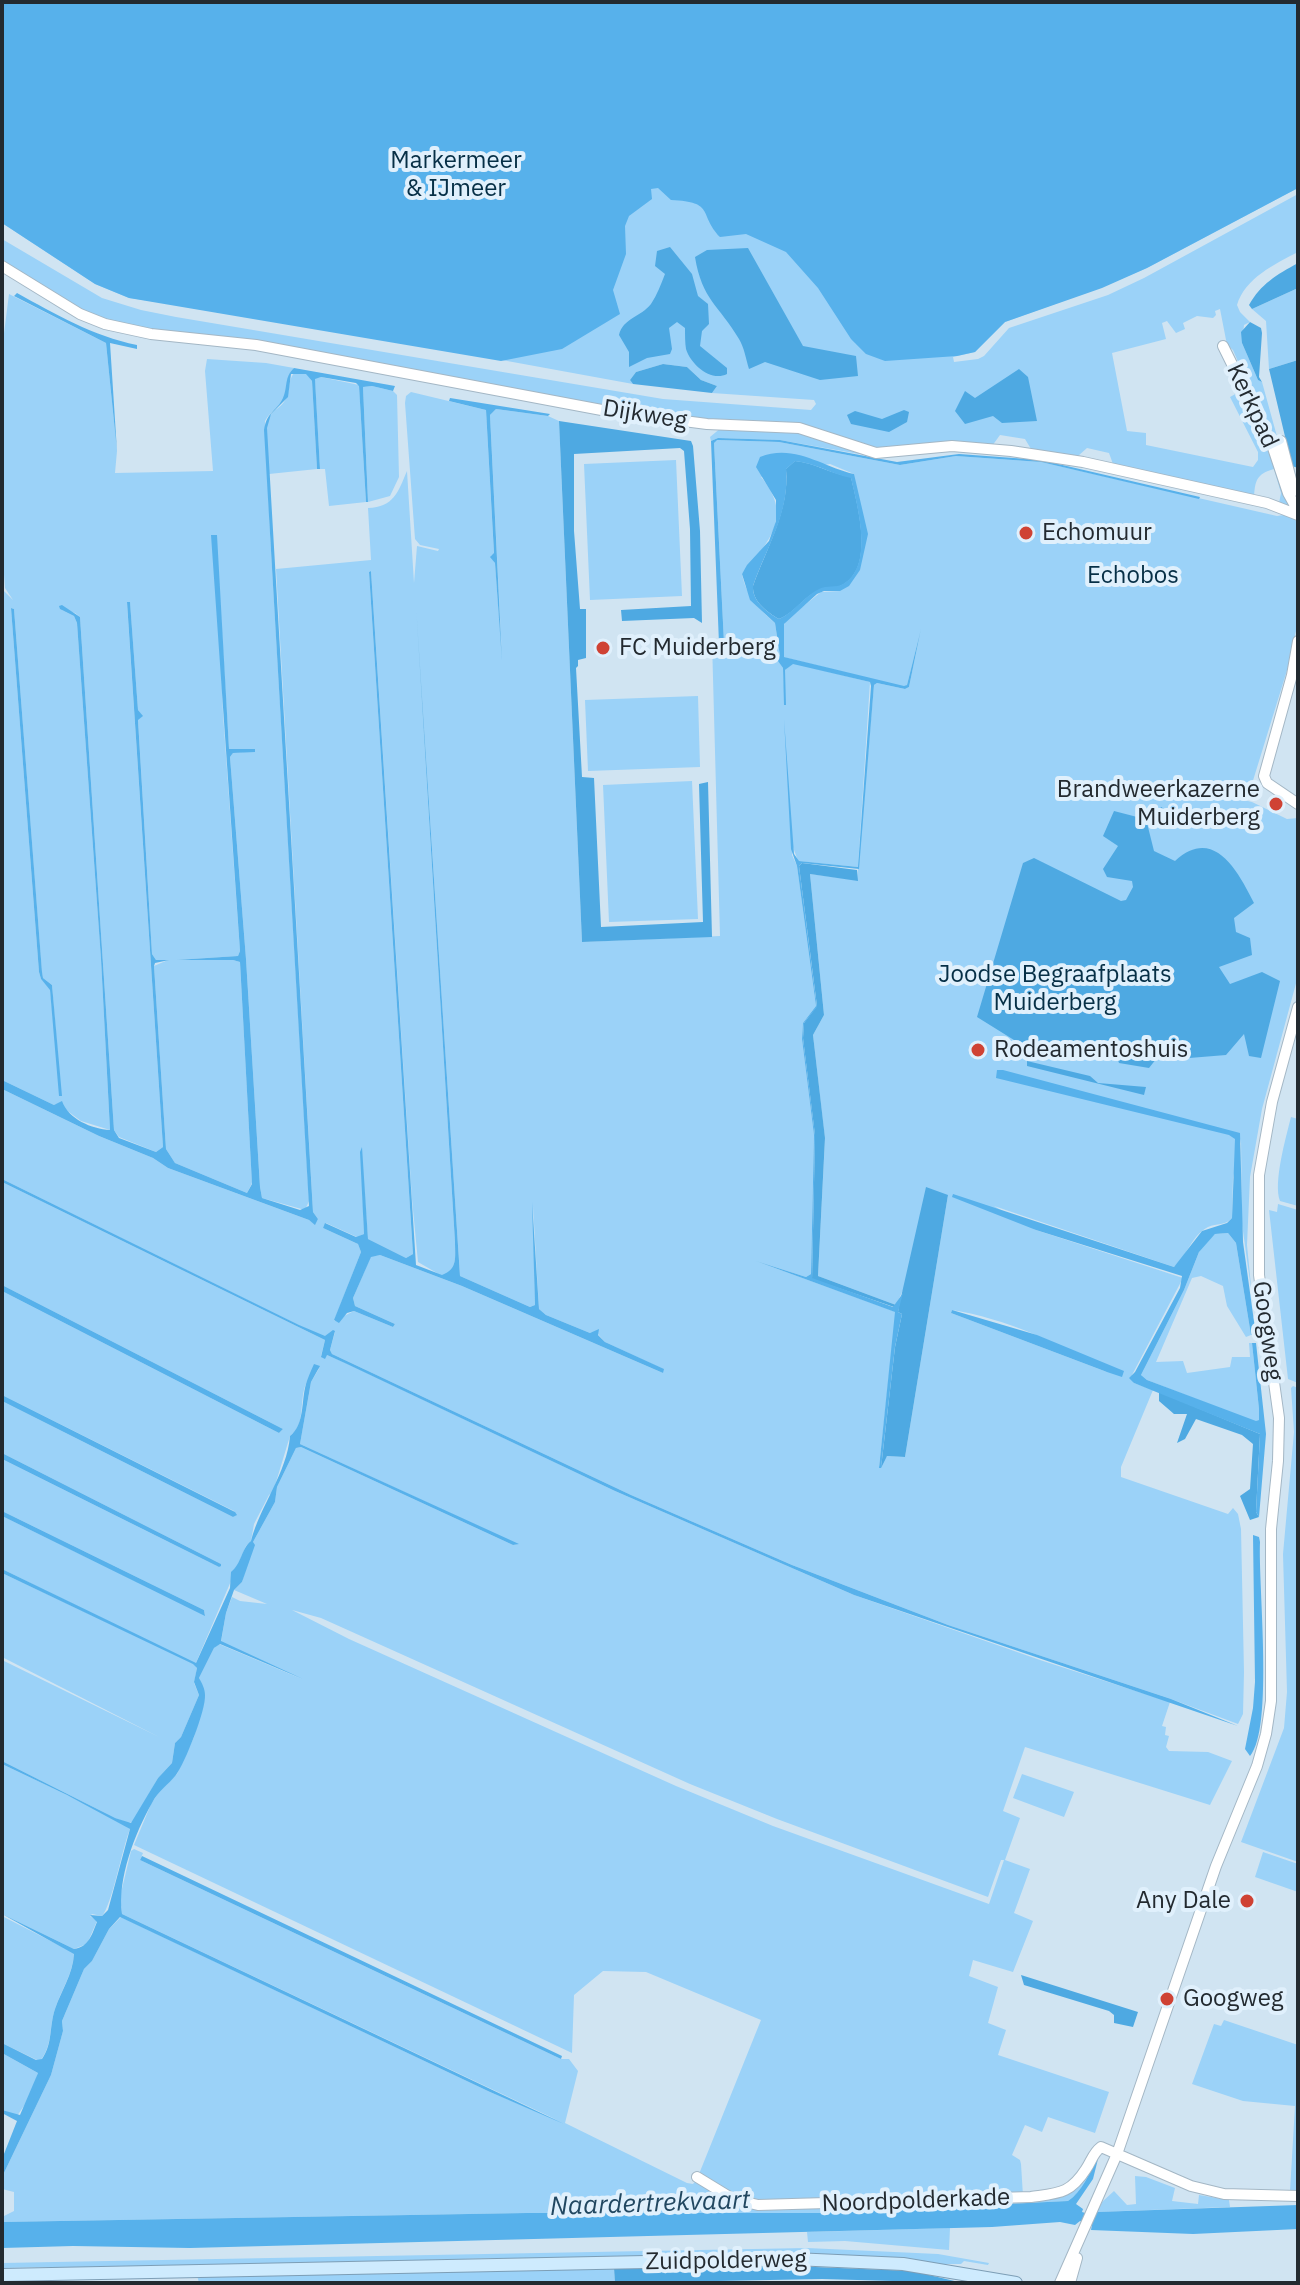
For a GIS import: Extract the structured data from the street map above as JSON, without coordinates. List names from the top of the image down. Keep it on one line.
{"streets":{"main road":["Zuidpolderweg"],"street":["Kerkpad","Dijkweg","Googweg","Noordpolderkade"]},"crossings":[["Kerkpad","Dijkweg"],["Googweg","Noordpolderkade"]],"water":["Naardertrekvaart"],"parks":["Markermeer & IJmeer","Echobos","Joodse Begraafplaats Muiderberg"],"places":["Echomuur","FC Muiderberg","Brandweerkazerne Muiderberg","Rodeamentoshuis","Any Dale","Googweg"]}
